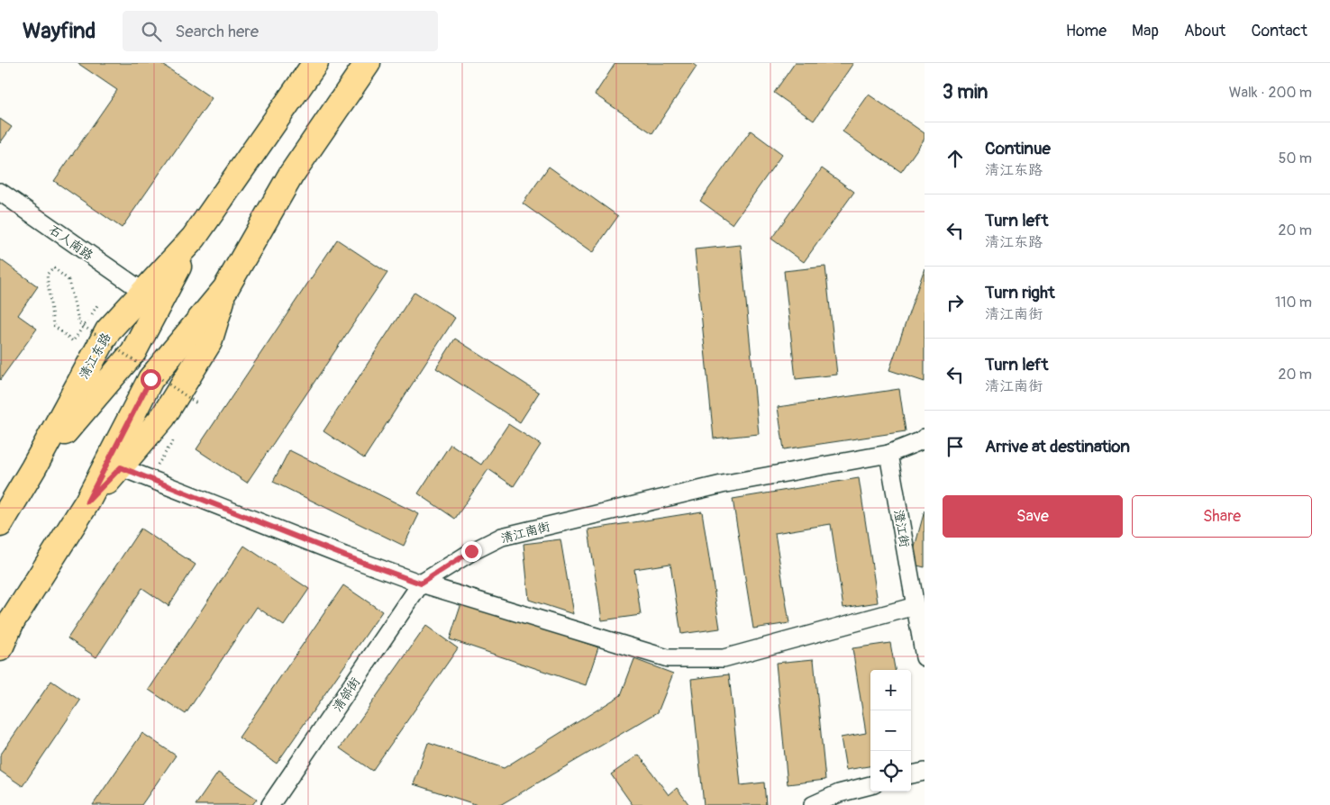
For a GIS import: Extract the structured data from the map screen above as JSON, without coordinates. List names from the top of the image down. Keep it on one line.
{"streets":{"main road":["清江东路"],"street":["石人南路","澄江街","清江南街","清邻街"]},"crossings":[["石人南路","清江东路"],["澄江街","清江南街"],["清江南街","清邻街"]],"page":{"header":"Wayfind","search":"Search here","nav":["Home","Map","About","Contact"],"heading":["3 min","Walk · 200 m"],"list":[["Continue","清江东路","50 m"],["Turn left","清江东路","20 m"],["Turn right","清江南街","110 m"],["Turn left","清江南街","20 m"],"Arrive at destination"],"buttons":["Save","Share"],"map_buttons":["+","−"]}}
